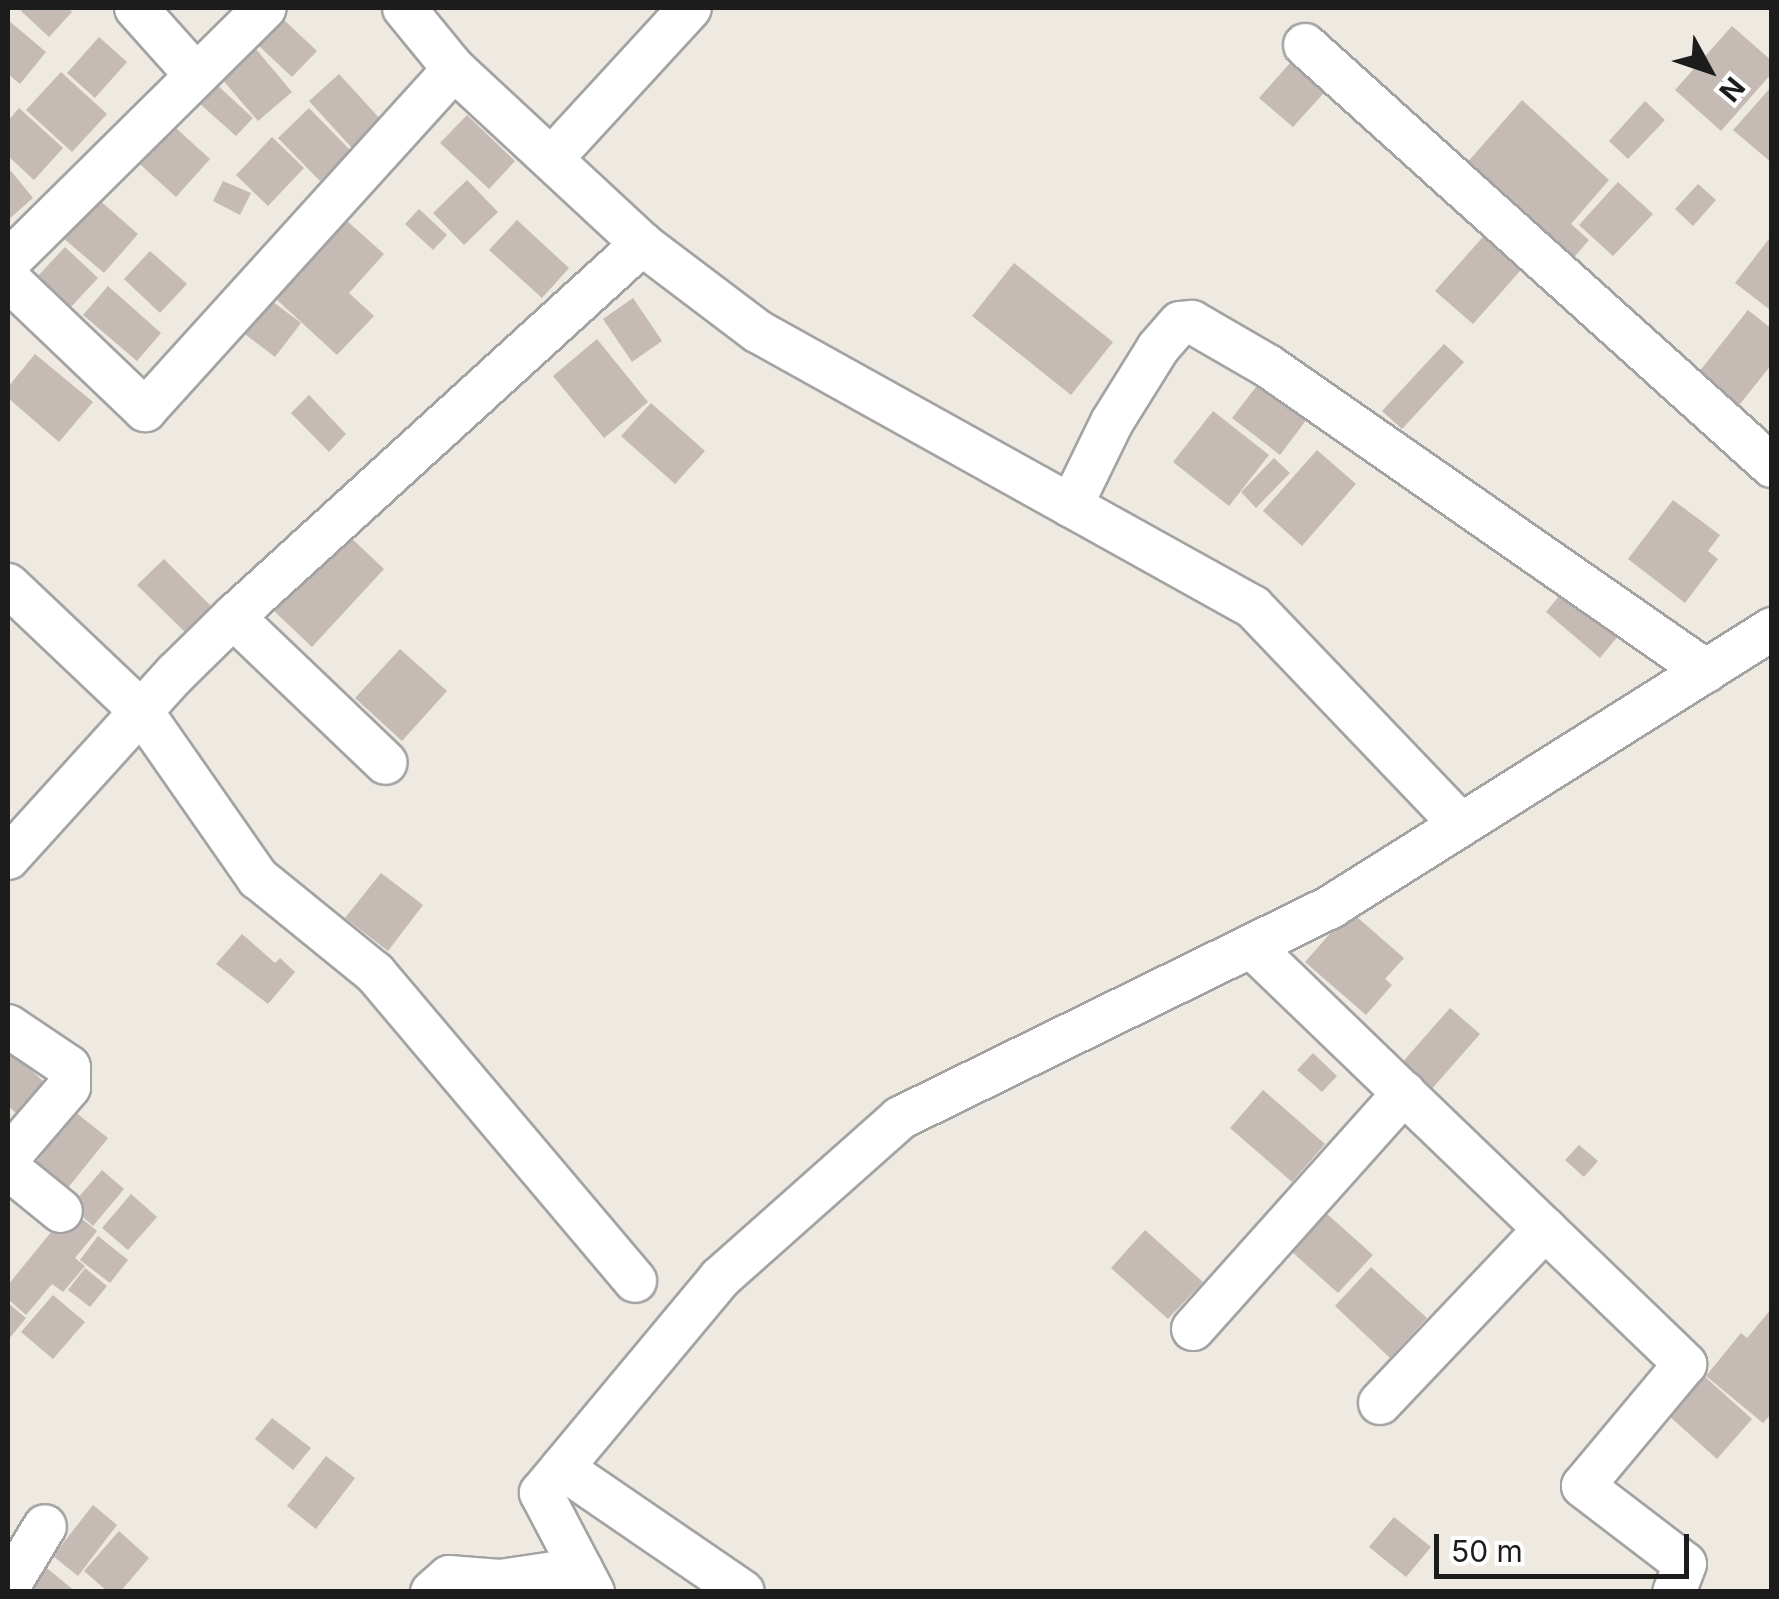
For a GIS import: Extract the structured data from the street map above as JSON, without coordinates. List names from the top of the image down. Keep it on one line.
{"scale_bar":"50 m","north":"bottom right"}
